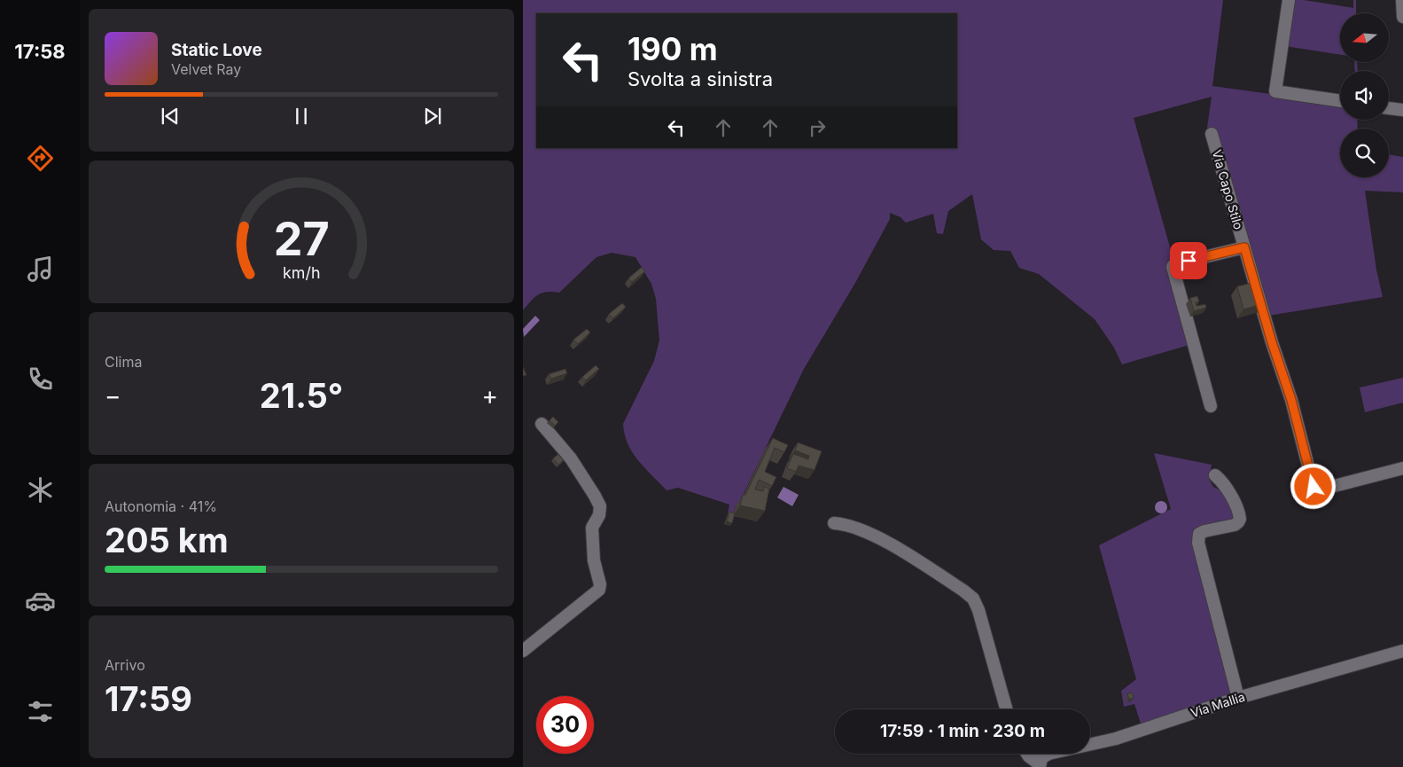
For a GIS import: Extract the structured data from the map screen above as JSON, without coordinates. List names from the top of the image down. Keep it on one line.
{"streets":{"street":["Via Capo Stilo","Via Mallia"]},"north":"left","page":{"tabs":"17:58","turn":["190 m","Svolta a sinistra"],"song":["Static Love","Velvet Ray"],"tile":["Clima",["Autonomia · 41%","205 km"],["Arrivo","17:59"]],"heat":["−","21.5°","+"],"limit":"30","trip":"17:59 · 1 min · 230 m","gauge":["27","km/h"]}}
